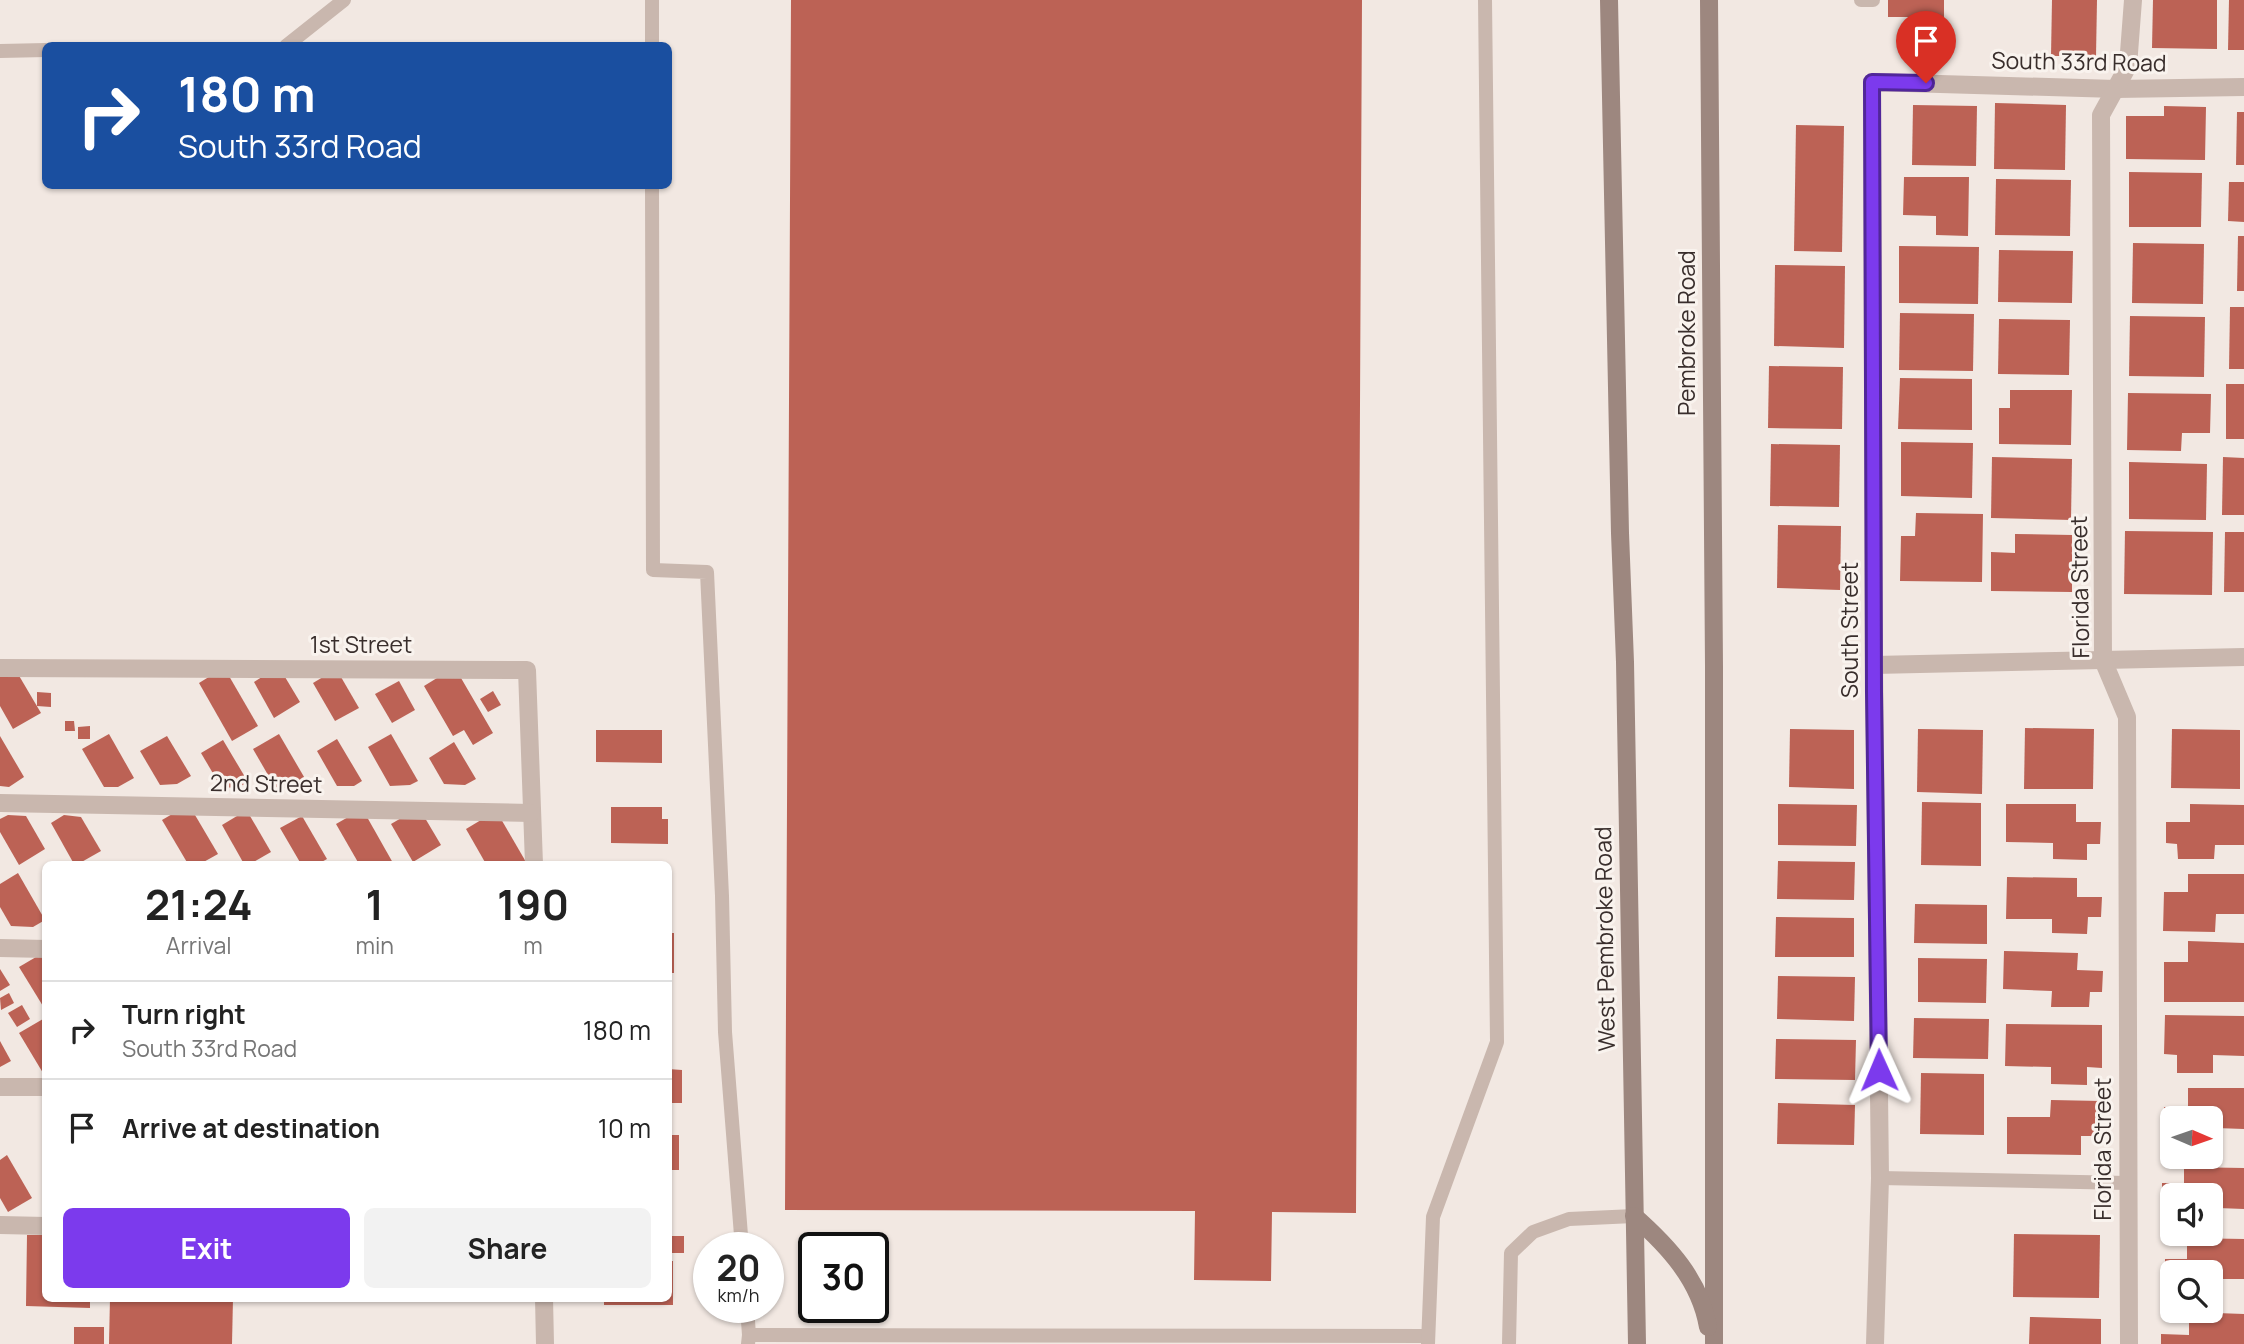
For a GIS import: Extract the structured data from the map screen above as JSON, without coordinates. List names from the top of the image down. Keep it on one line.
{"streets":{"main road":["Pembroke Road","West Pembroke Road"],"street":["South 33rd Road","Florida Street","South Street","1st Street","2nd Street"]},"crossings":[["South 33rd Road","Florida Street"],["South 33rd Road","South Street"],["1st Street","2nd Street"]],"north":"right","page":{"turn":["180 m","South 33rd Road"],"eta":["21:24","Arrival","1","min","190","m"],"list":[{"name":"Turn right","note":"South 33rd Road","value":"180 m"},{"name":"Arrive at destination","value":"10 m"}],"buttons":["Exit","Share"],"speed":"20 km/h","limit":"30"}}
